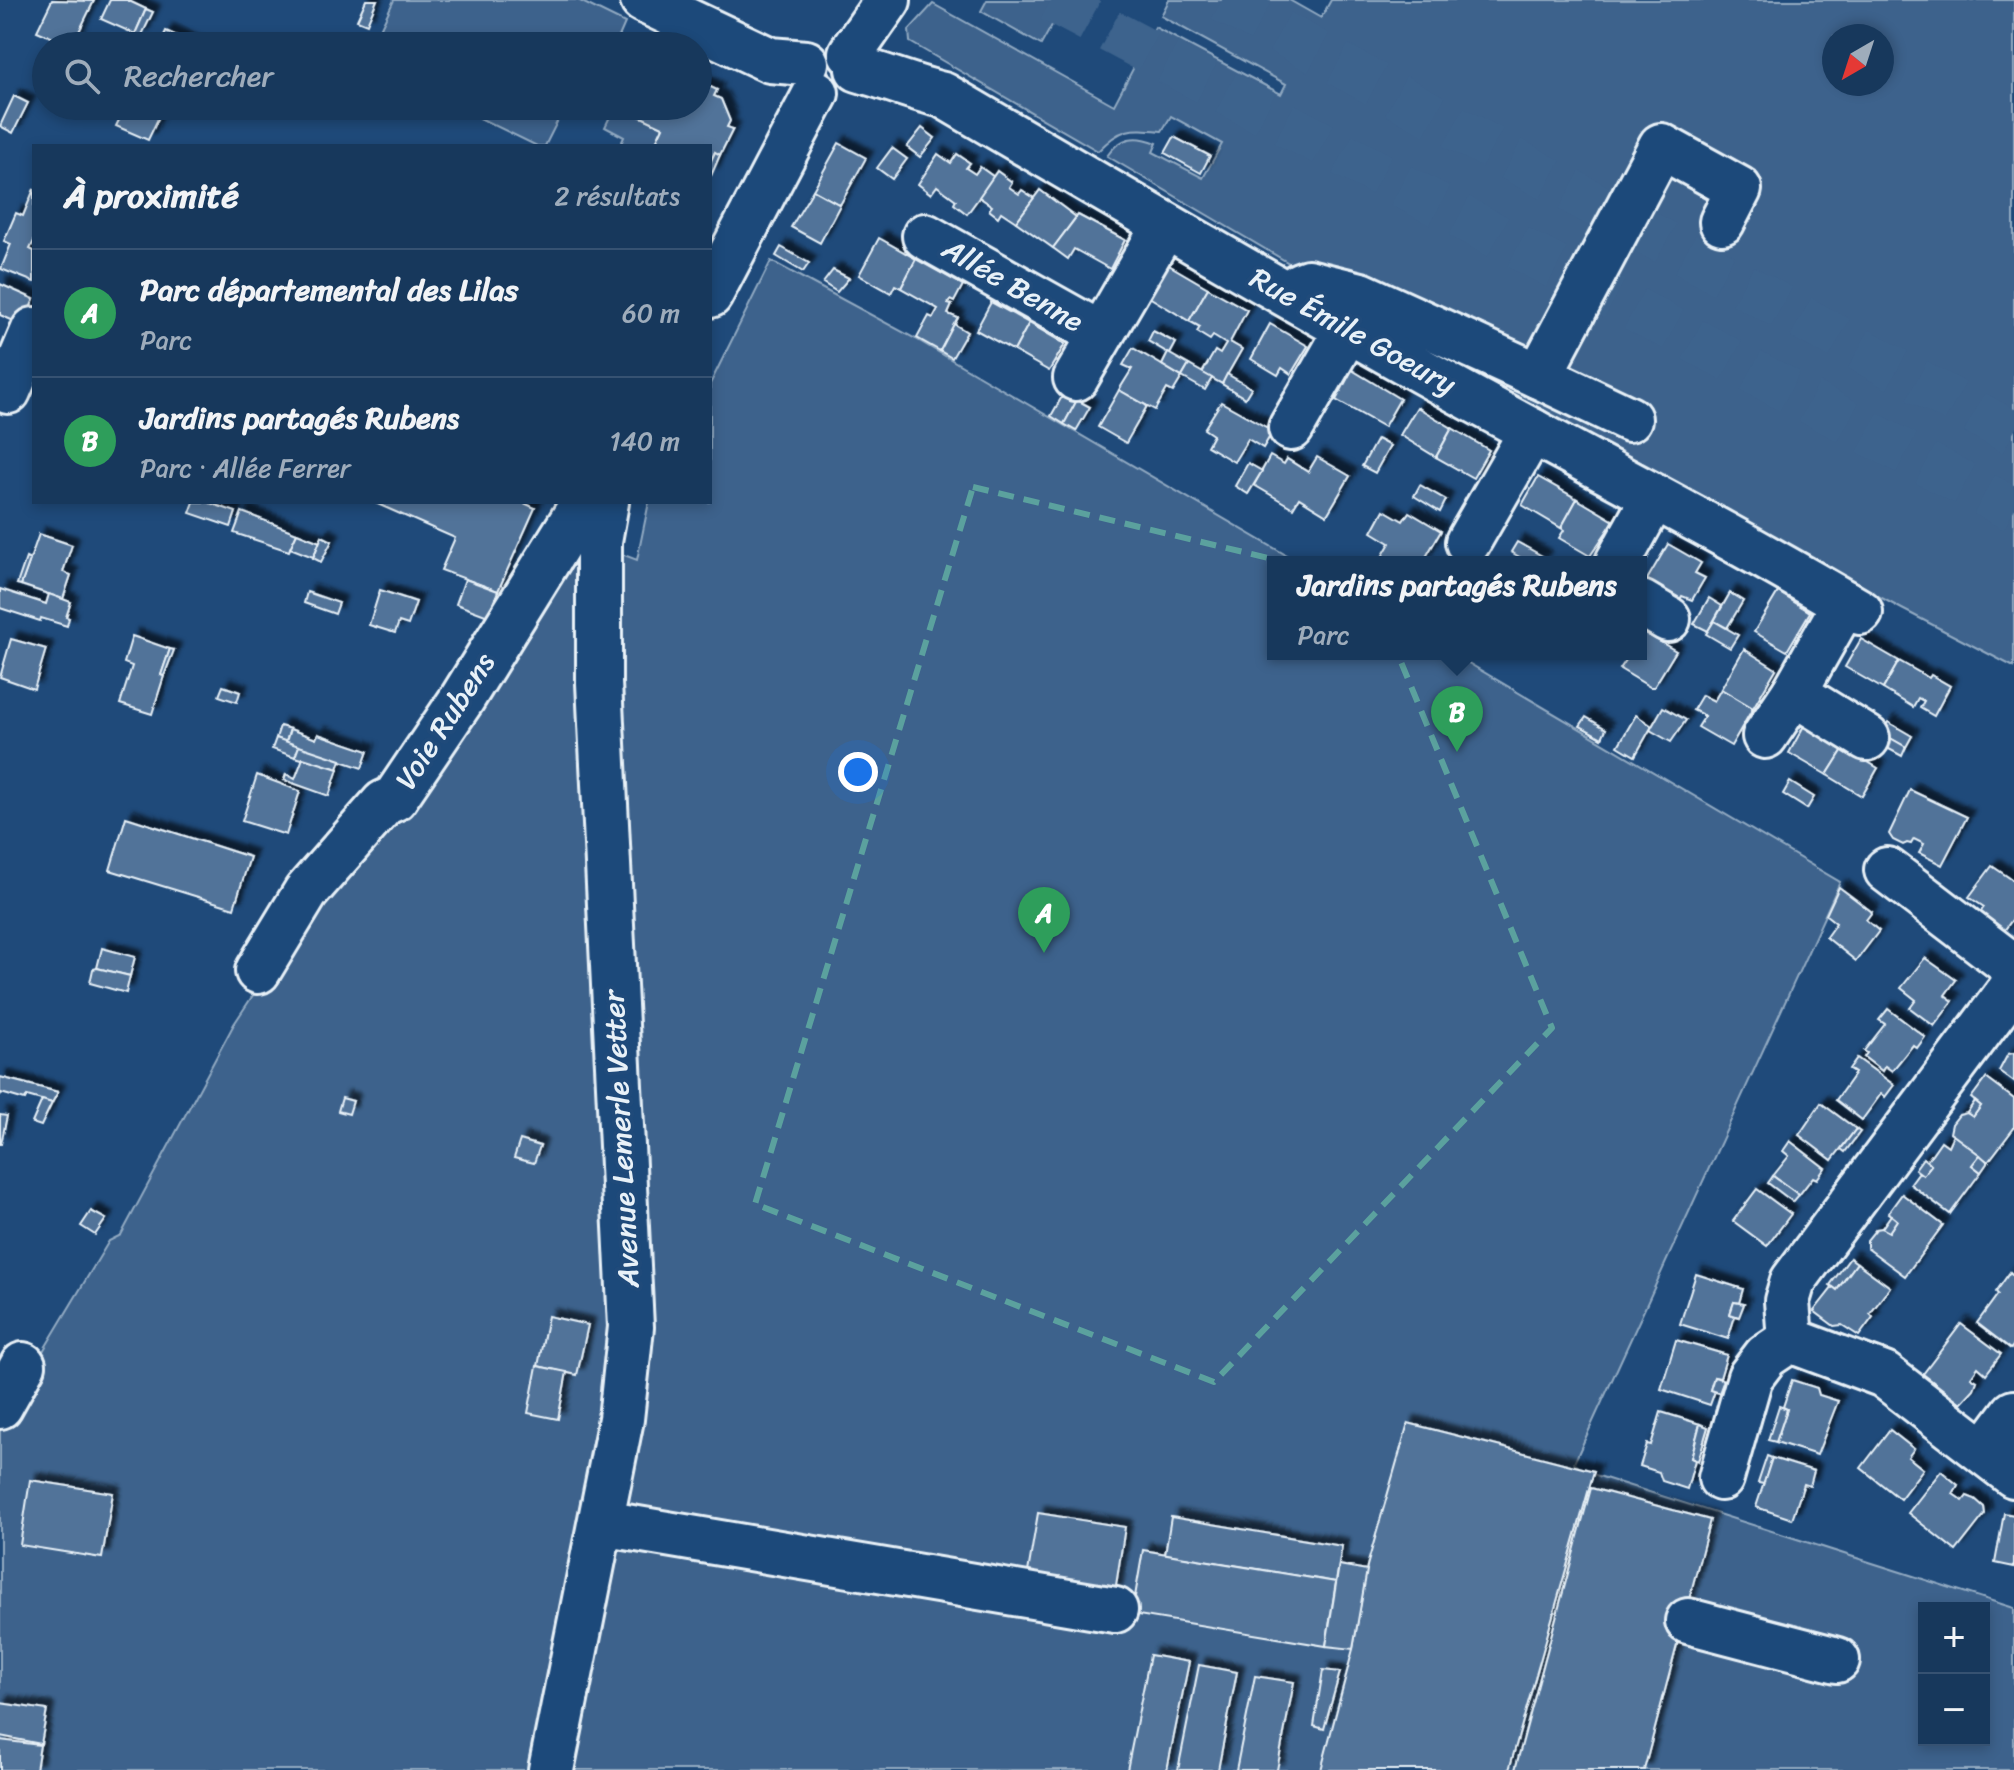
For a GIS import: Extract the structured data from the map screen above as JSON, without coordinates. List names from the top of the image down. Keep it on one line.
{"streets":{"street":["Allée Benne","Rue Émile Goeury","Voie Rubens","Avenue Lemerle Vetter"]},"crossings":[["Allée Benne","Rue Émile Goeury"],["Voie Rubens","Avenue Lemerle Vetter"]],"north":"bottom left","page":{"search":"Rechercher","heading":["À proximité","2 résultats"],"list":[{"mark":"A","name":"Parc départemental des Lilas","note":"Parc","value":"60 m"},{"mark":"B","name":"Jardins partagés Rubens","note":"Parc · Allée Ferrer","value":"140 m"}],"popup":["Jardins partagés Rubens","Parc"],"pins":["B","A"],"map_buttons":["+","−"]}}
